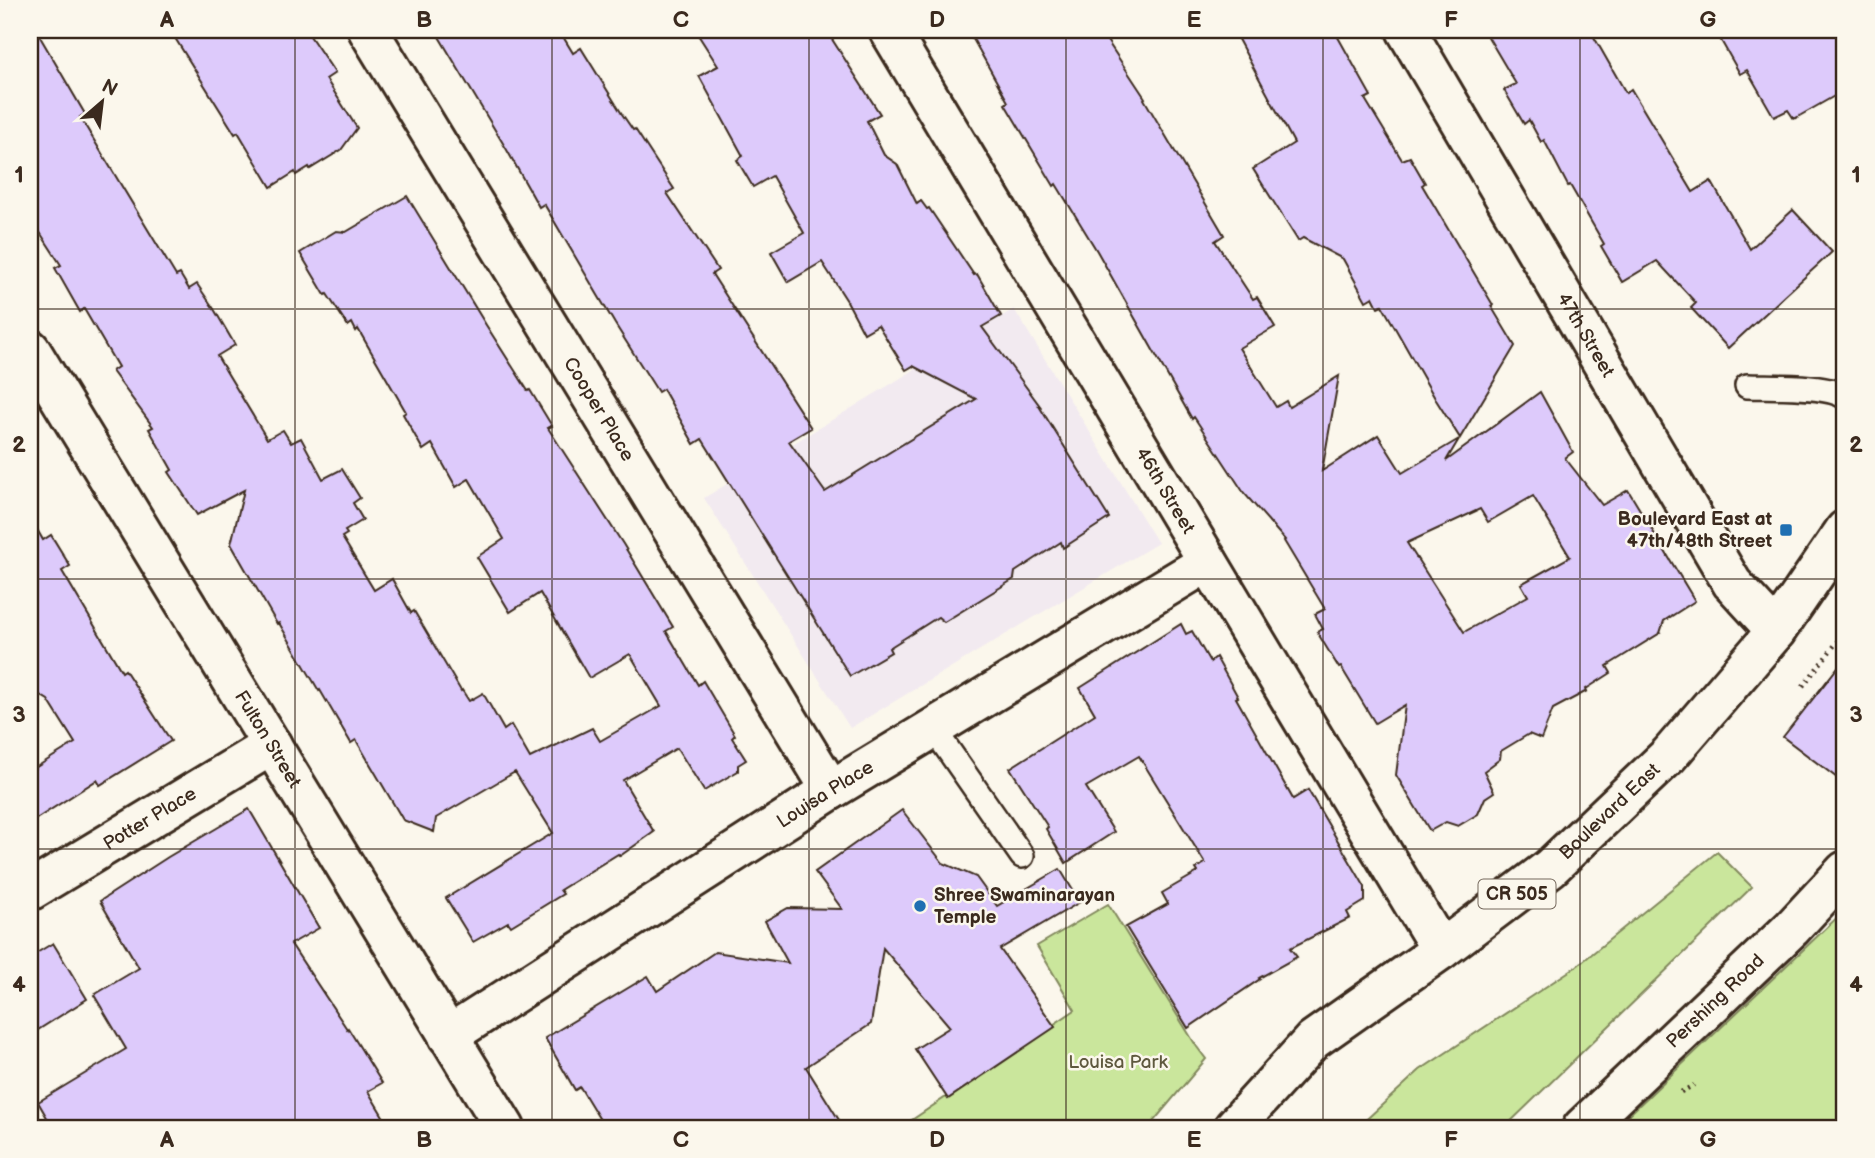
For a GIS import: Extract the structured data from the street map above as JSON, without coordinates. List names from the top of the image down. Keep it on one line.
{"streets":{"street":["47th Street","Cooper Place","46th Street","Fulton Street","Louisa Place","Boulevard East","Potter Place","CR 505","Pershing Road"]},"crossings":[["47th Street","Boulevard East"],["Cooper Place","Louisa Place"],["46th Street","Louisa Place"],["46th Street","Boulevard East"],["Fulton Street","Louisa Place"],["Fulton Street","Potter Place"]],"parks":["Louisa Park"],"places":{"transit":["Boulevard East at 47th/48th Street"],"other":["Shree Swaminarayan Temple"]},"north":"top right","grid":{"columns":["A","B","C","D","E","F","G"],"rows":["1","2","3","4"]}}
